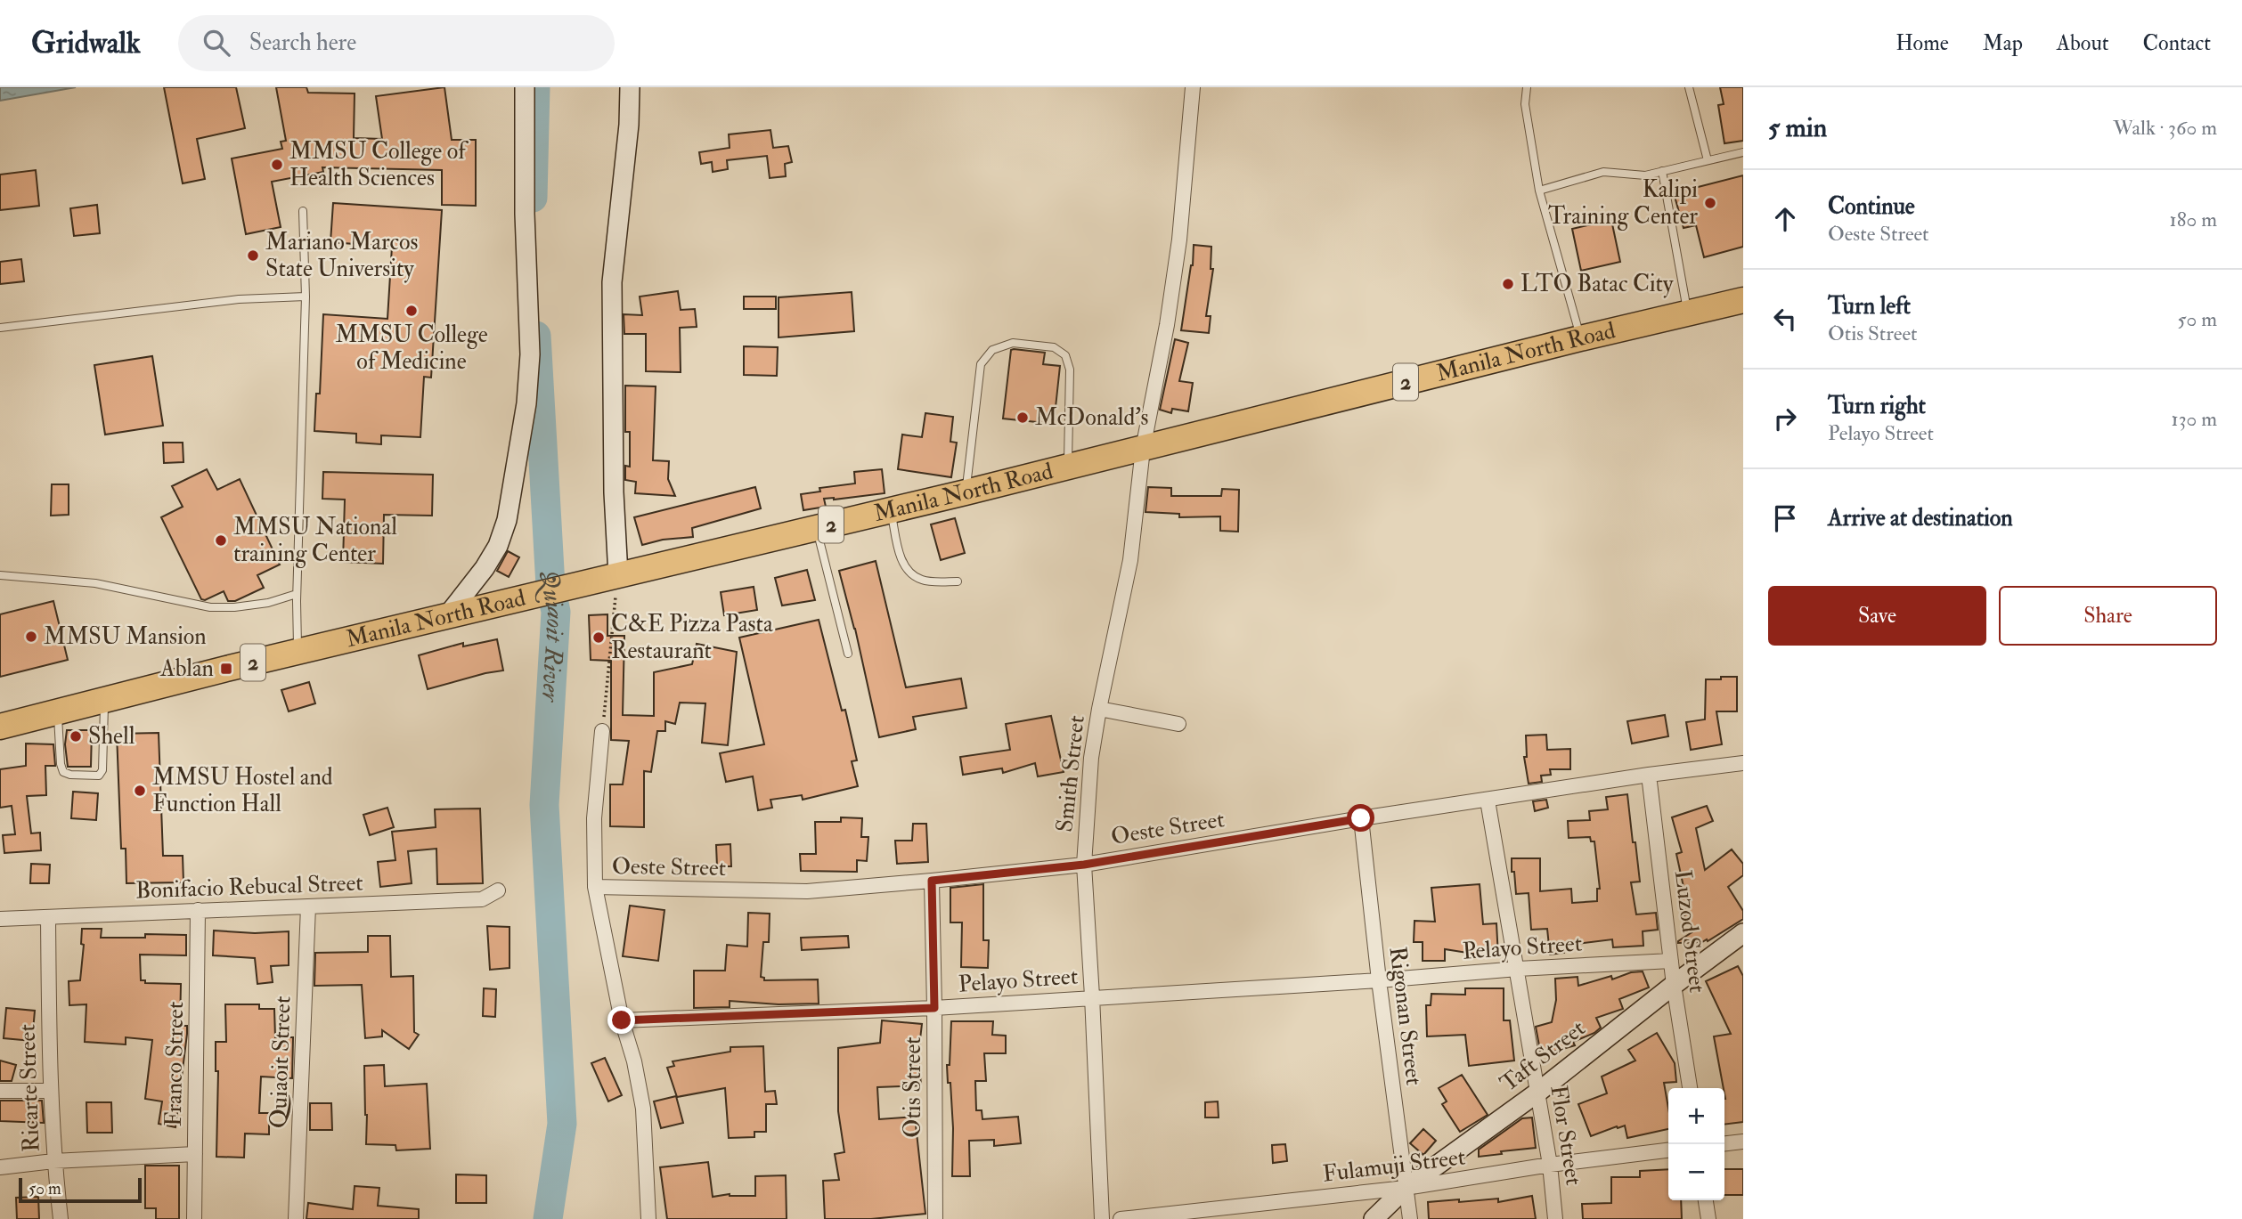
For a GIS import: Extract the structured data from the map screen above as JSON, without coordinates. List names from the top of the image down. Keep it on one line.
{"streets":{"highway":["Manila North Road","2"],"street":["Smith Street","Oeste Street","Bonifacio Rebucal Street","Luzod Street","Pelayo Street","Rigonan Street","Taft Street","Quiaoit Street","Franco Street","Otis Street","Ricarte Street","Flor Street","Fulamuji Street"]},"crossings":[["Manila North Road","Smith Street"],["Smith Street","Oeste Street"],["Smith Street","Pelayo Street"],["Oeste Street","Luzod Street"],["Oeste Street","Rigonan Street"],["Oeste Street","Otis Street"],["Oeste Street","Flor Street"],["Bonifacio Rebucal Street","Quiaoit Street"],["Bonifacio Rebucal Street","Franco Street"],["Bonifacio Rebucal Street","Ricarte Street"],["Luzod Street","Pelayo Street"],["Luzod Street","Taft Street"],["Pelayo Street","Rigonan Street"],["Pelayo Street","Otis Street"],["Pelayo Street","Flor Street"],["Rigonan Street","Taft Street"],["Rigonan Street","Fulamuji Street"],["Taft Street","Flor Street"],["Taft Street","Fulamuji Street"],["Flor Street","Fulamuji Street"]],"water":["Quiaoit River"],"places":{"other":["MMSU College of Health Sciences","Kalipi Training Center","Mariano Marcos State University","LTO Batac City","MMSU College of Medicine","McDonald's","MMSU National training Center","MMSU Mansion","C&E Pizza Pasta Restaurant","Shell","MMSU Hostel and Function Hall"],"transit":["Ablan"]},"scale_bar":"50 m","page":{"header":"Gridwalk","search":"Search here","nav":["Home","Map","About","Contact"],"heading":["5 min","Walk · 360 m"],"list":[["Continue","Oeste Street","180 m"],["Turn left","Otis Street","50 m"],["Turn right","Pelayo Street","130 m"],"Arrive at destination"],"buttons":["Save","Share"],"map_buttons":["+","−"],"scale":"50 m"}}
